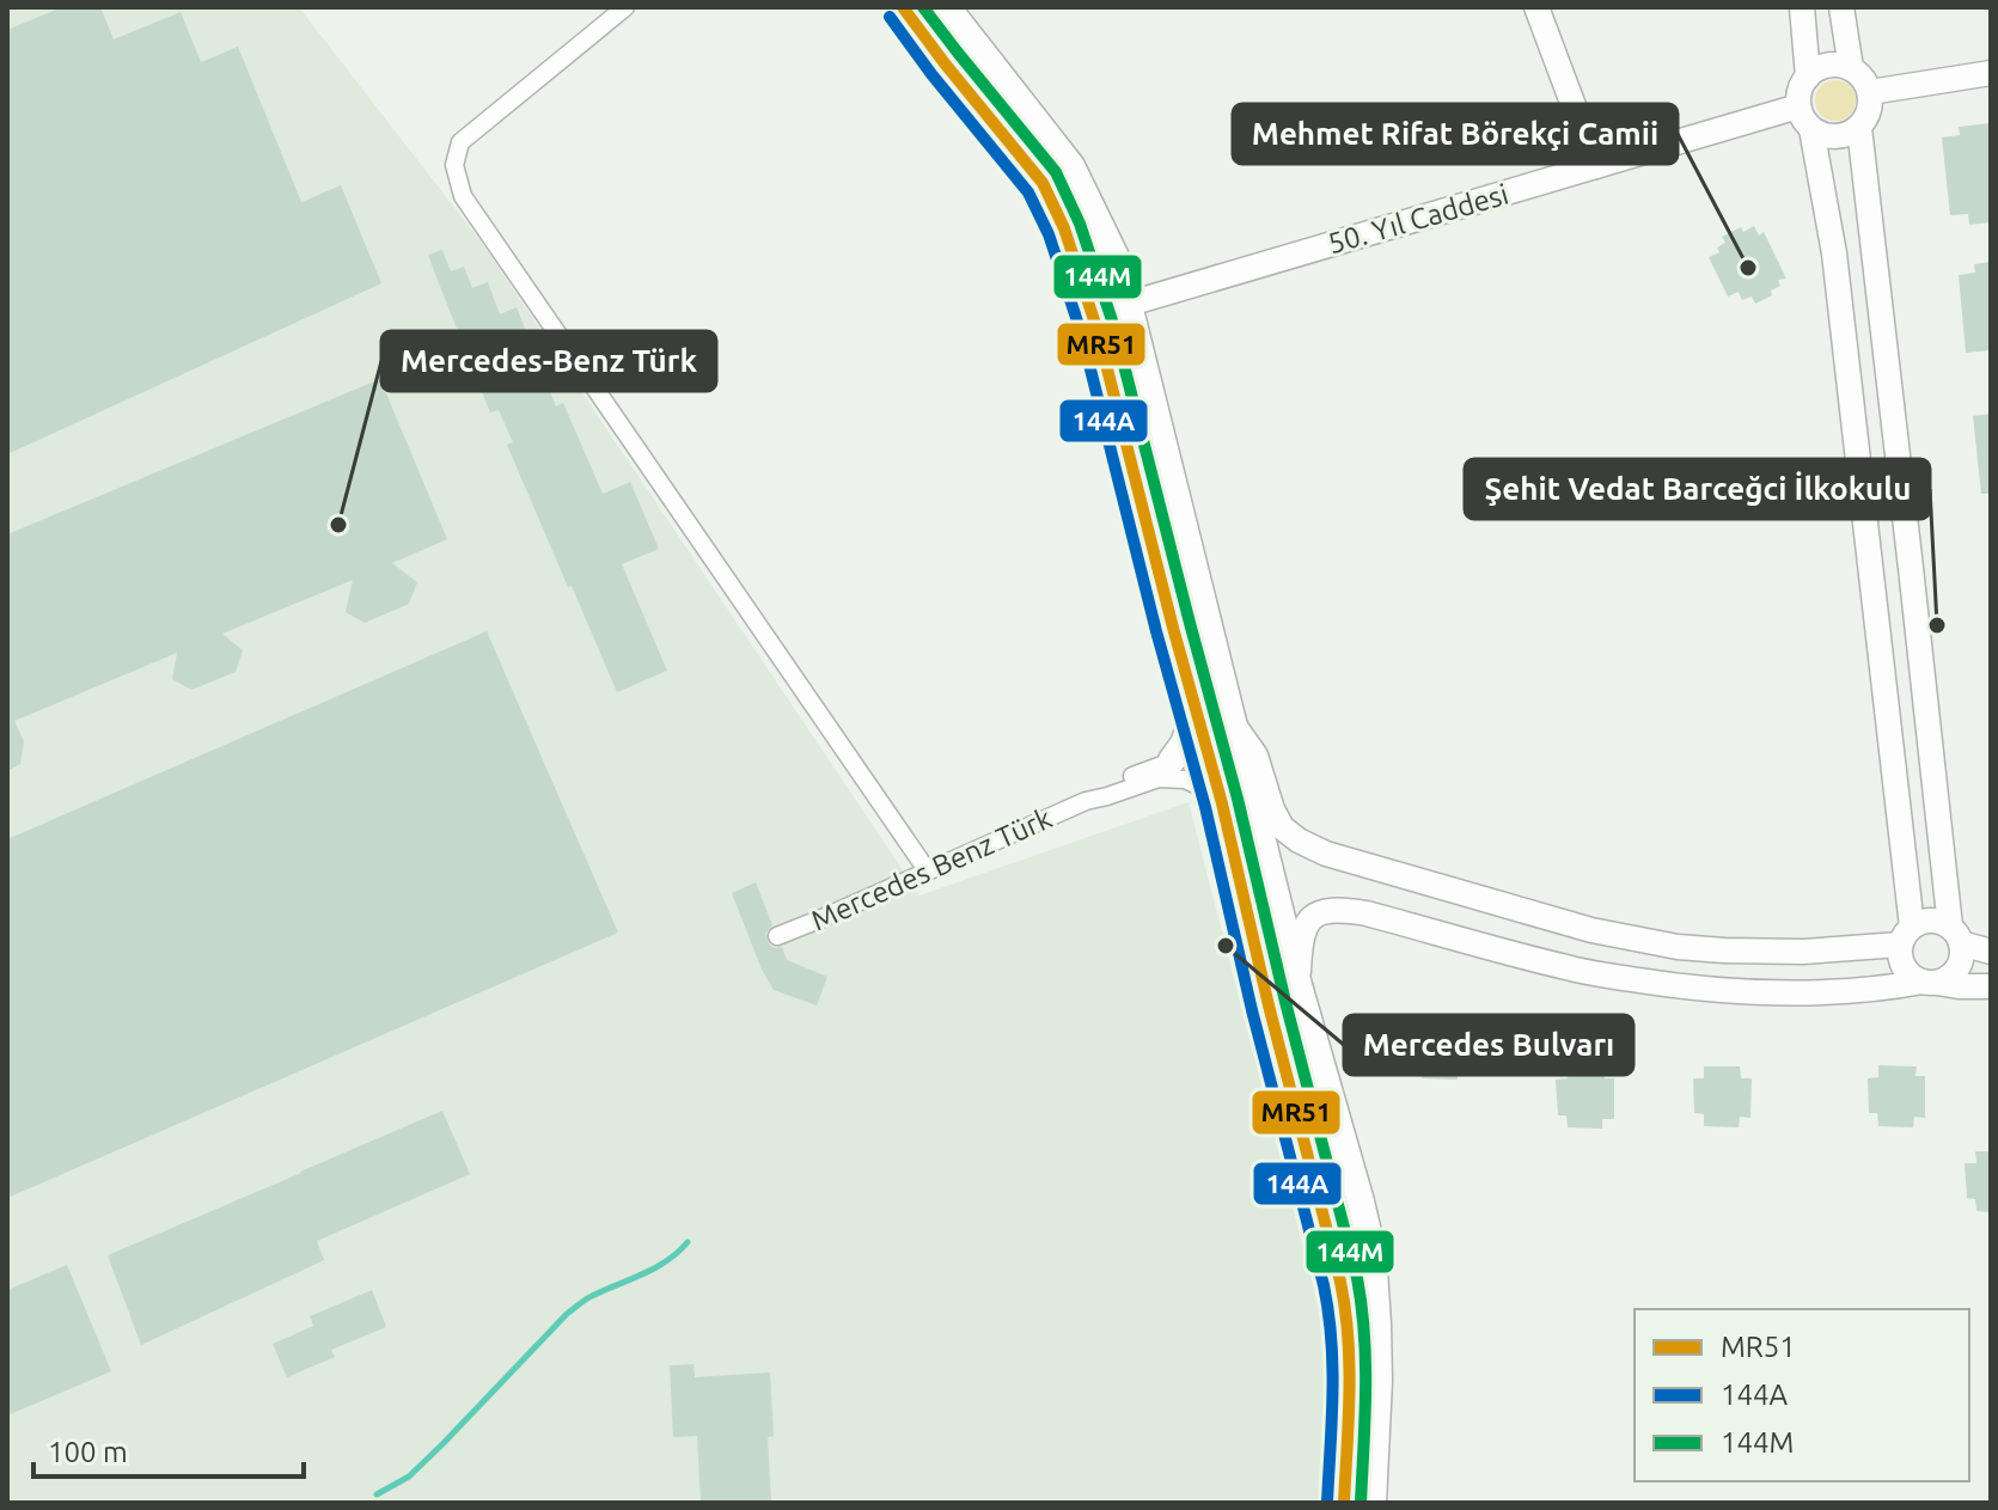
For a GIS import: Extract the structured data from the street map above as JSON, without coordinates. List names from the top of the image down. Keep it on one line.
{"streets":{"main road":["50. Yıl Caddesi"],"street":["Mercedes Benz Türk"]},"places":["Mehmet Rifat Börekçi Camii","Mercedes-Benz Türk","Şehit Vedat Barceğci İlkokulu","Mercedes Bulvarı"],"lines":["transit line MR51","transit line 144M","transit line 144A"],"legend":["MR51","144A","144M"],"scale_bar":"100 m"}
